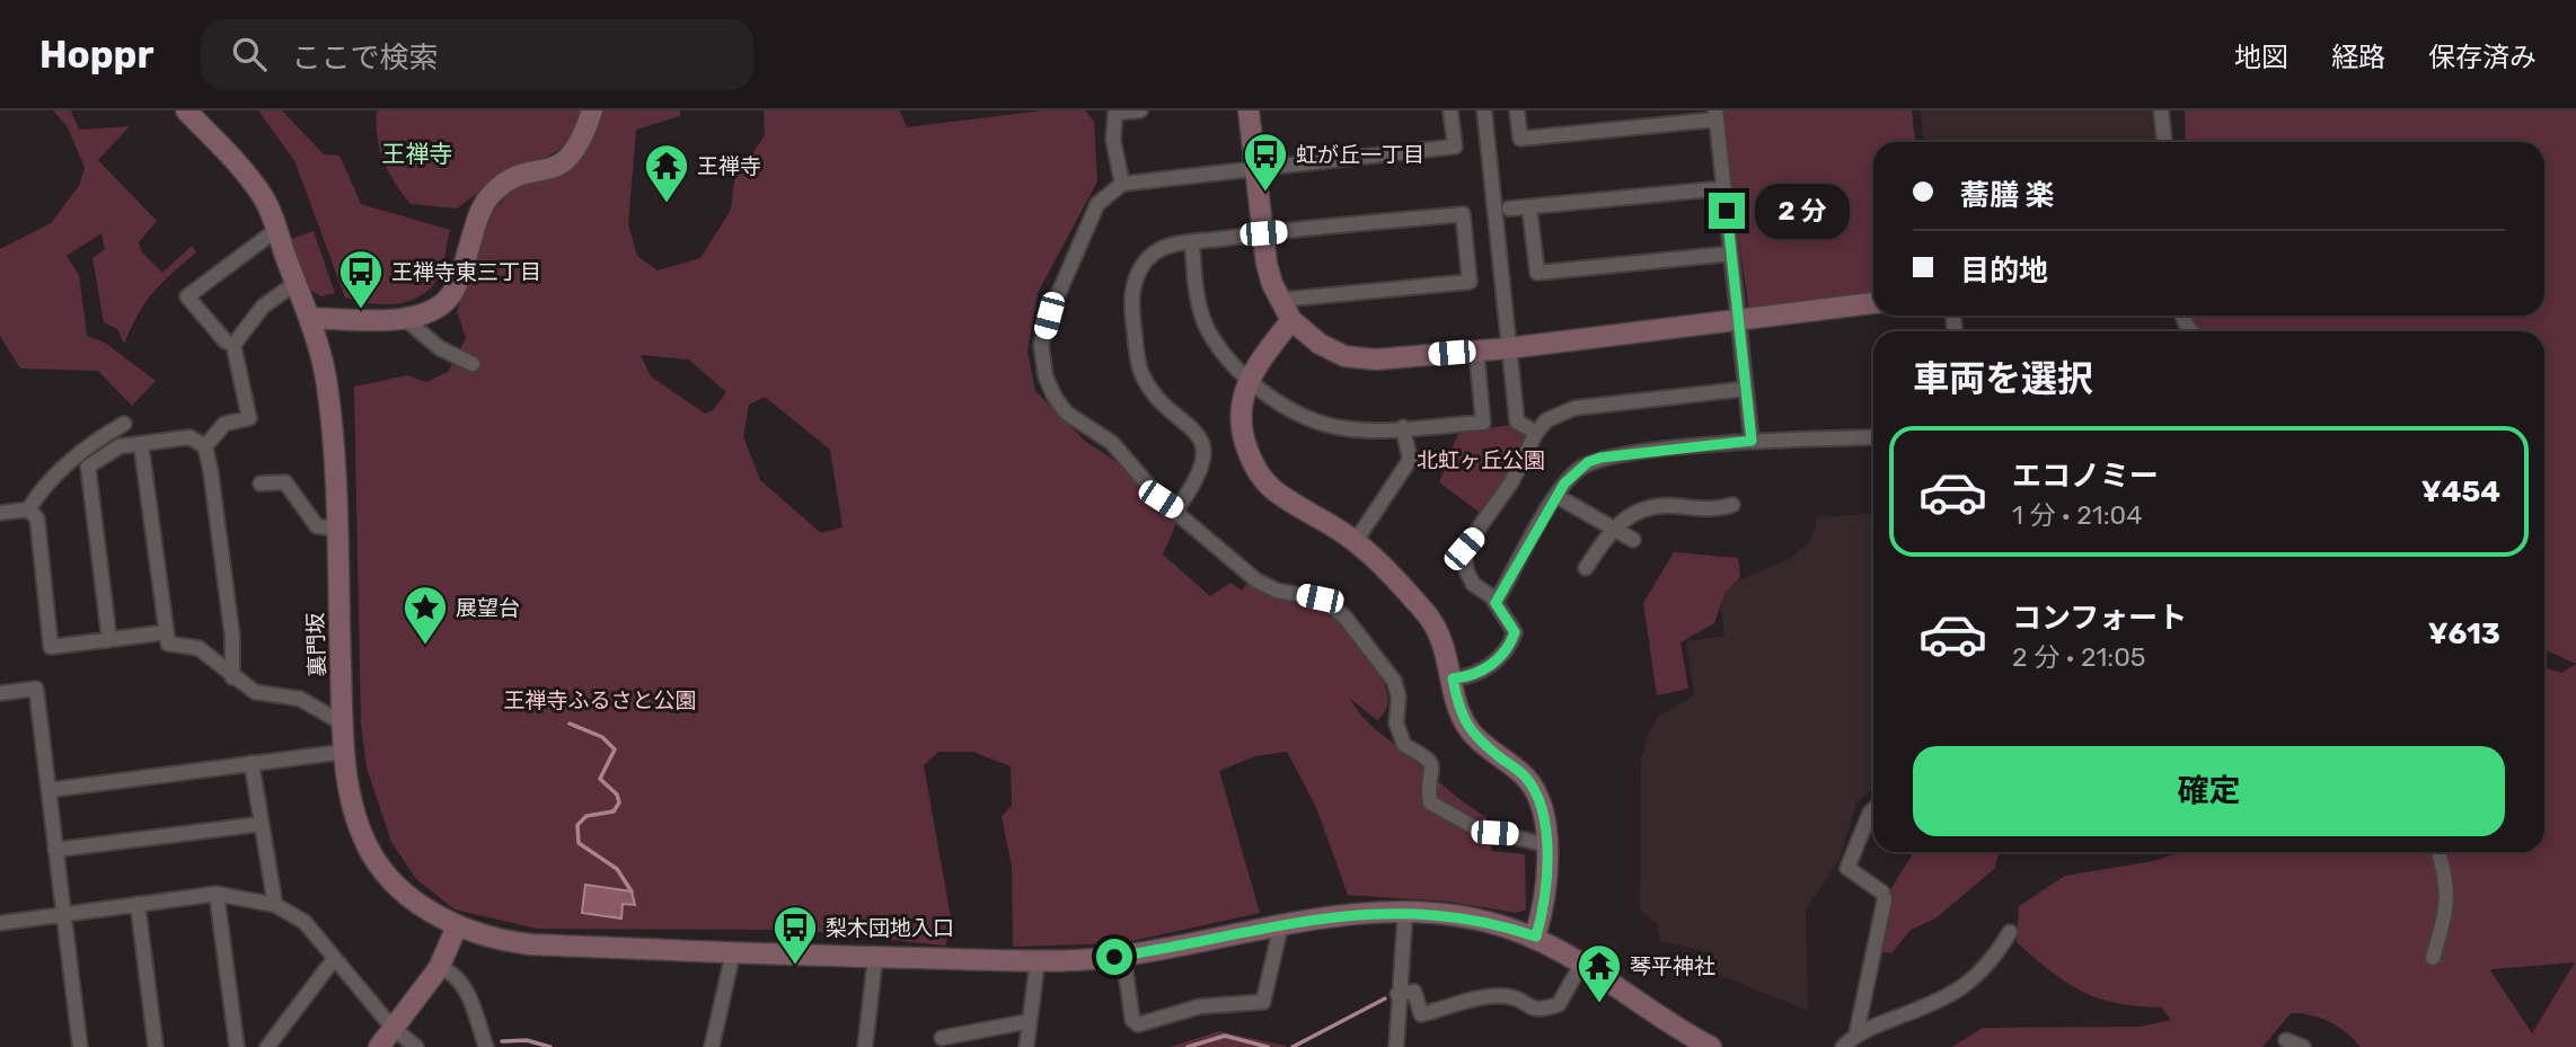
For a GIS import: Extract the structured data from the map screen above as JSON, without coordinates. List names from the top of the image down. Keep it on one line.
{"streets":{"street":["裏門坂"]},"districts":["王禅寺"],"parks":["北虹ヶ丘公園","王禅寺ふるさと公園"],"places":{"bus stop":["虹が丘一丁目","王禅寺東三丁目","梨木団地入口"],"temple":["王禅寺","琴平神社"],"place":["展望台"]},"page":{"header":"Hoppr","search":"ここで検索","nav":["地図","経路","保存済み"],"banner":["蕎膳 楽","目的地"],"bubble":"2 分","heading":"車両を選択","list":[{"name":"エコノミー","note":"1 分 · 21:04","value":"¥454"},{"name":"コンフォート","note":"2 分 · 21:05","value":"¥613"}],"buttons":"確定"}}
